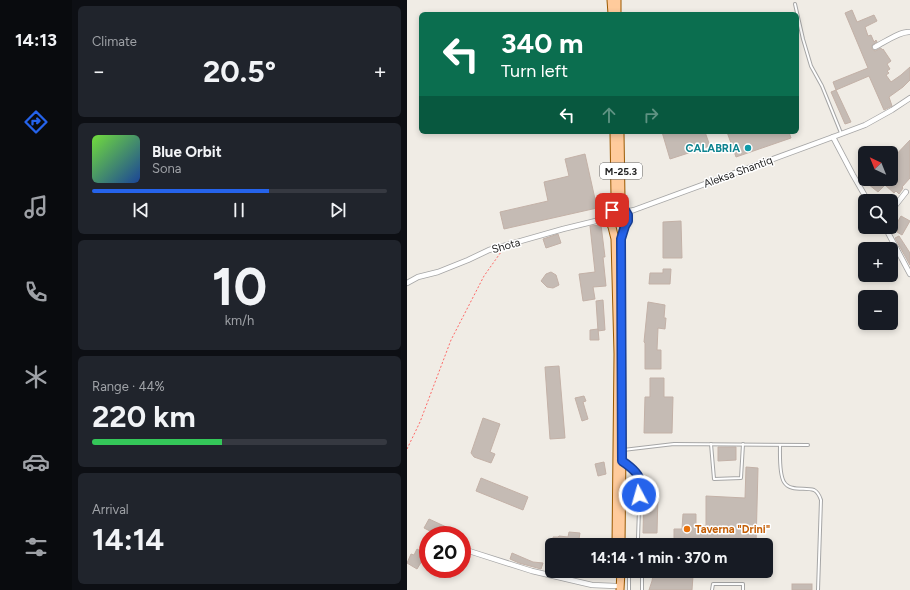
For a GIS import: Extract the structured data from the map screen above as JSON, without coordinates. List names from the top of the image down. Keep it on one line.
{"streets":{"main road":["M-25.3"],"street":["Aleksa Shantiq","Shota"]},"crossings":[["M-25.3","Aleksa Shantiq"],["M-25.3","Shota"],["Aleksa Shantiq","Shota"]],"places":["CALABRIA","Taverna \"Drini\""],"north":"top left","page":{"tabs":"14:13","tile":["Climate",["10","km/h"],["Range · 44%","220 km"],["Arrival","14:14"]],"turn":["340 m","Turn left"],"heat":["−","20.5°","+"],"song":["Blue Orbit","Sona"],"map_buttons":["+","−"],"limit":"20","trip":"14:14 · 1 min · 370 m"}}
